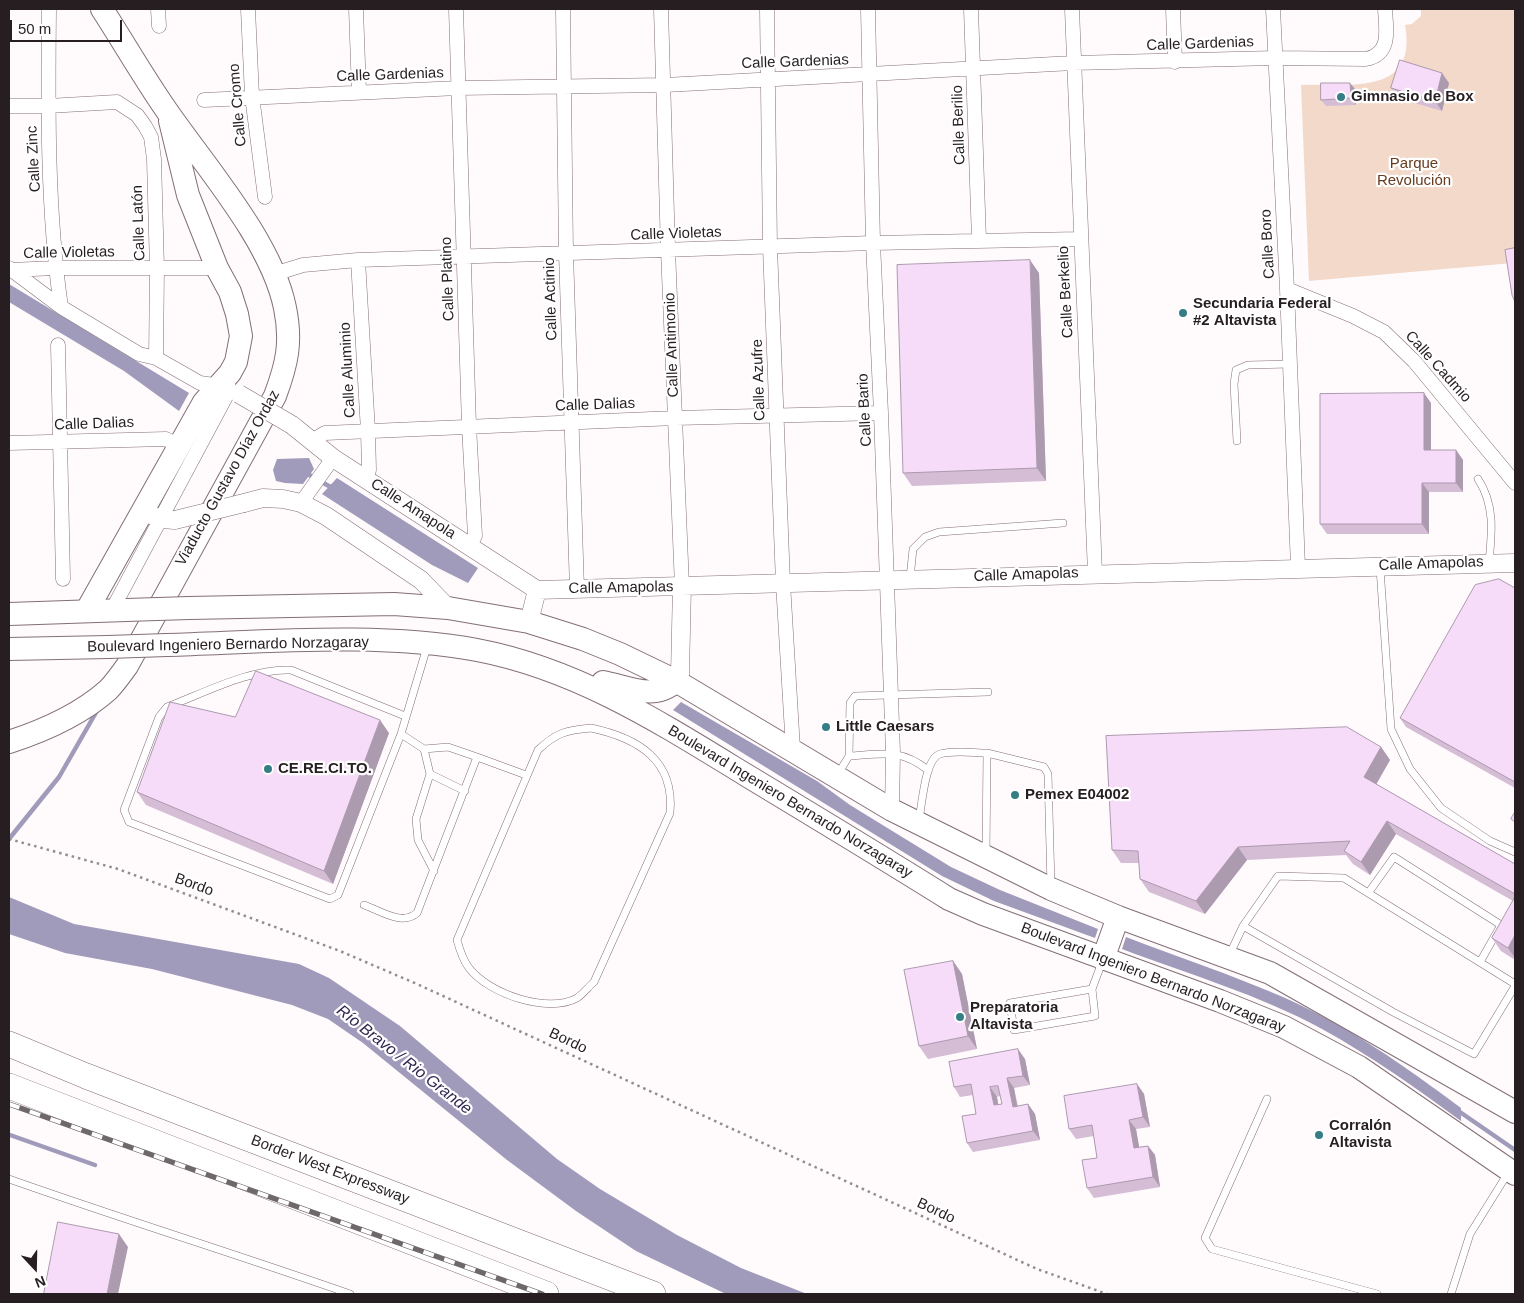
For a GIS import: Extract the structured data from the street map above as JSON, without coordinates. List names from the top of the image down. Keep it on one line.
{"streets":{"highway":["Border West Expressway"],"main road":["Viaducto Gustavo Díaz Ordaz","Boulevard Ingeniero Bernardo Norzagaray"],"street":["Calle Gardenias","Calle Cromo","Calle Berilio","Calle Zinc","Calle Latón","Calle Violetas","Calle Boro","Calle Platino","Calle Berkelio","Calle Actinio","Calle Antimonio","Calle Cadmio","Calle Aluminio","Calle Azufre","Calle Dalias","Calle Bario","Calle Amapola","Calle Amapolas"],"path":["Bordo"]},"crossings":[["Calle Gardenias","Calle Cromo"],["Calle Gardenias","Calle Berilio"],["Calle Gardenias","Calle Boro"],["Calle Gardenias","Calle Platino"],["Calle Gardenias","Calle Berkelio"],["Calle Gardenias","Calle Actinio"],["Calle Gardenias","Calle Antimonio"],["Calle Gardenias","Calle Azufre"],["Calle Gardenias","Calle Bario"],["Calle Berilio","Calle Violetas"],["Calle Zinc","Calle Latón"],["Calle Zinc","Calle Violetas"],["Calle Latón","Calle Violetas"],["Calle Violetas","Calle Platino"],["Calle Violetas","Calle Berkelio"],["Calle Violetas","Calle Actinio"],["Calle Violetas","Calle Antimonio"],["Calle Violetas","Calle Aluminio"],["Calle Violetas","Calle Azufre"],["Calle Violetas","Calle Bario"],["Calle Violetas","Viaducto Gustavo Díaz Ordaz"],["Calle Boro","Calle Cadmio"],["Calle Boro","Calle Amapolas"],["Calle Platino","Calle Dalias"],["Calle Platino","Calle Amapola"],["Calle Berkelio","Calle Amapolas"],["Calle Actinio","Calle Dalias"],["Calle Actinio","Calle Amapolas"],["Calle Antimonio","Calle Dalias"],["Calle Antimonio","Calle Amapolas"],["Calle Antimonio","Boulevard Ingeniero Bernardo Norzagaray"],["Calle Aluminio","Calle Dalias"],["Calle Aluminio","Calle Amapola"],["Calle Azufre","Calle Dalias"],["Calle Azufre","Calle Amapolas"],["Calle Azufre","Boulevard Ingeniero Bernardo Norzagaray"],["Calle Dalias","Calle Bario"],["Calle Dalias","Viaducto Gustavo Díaz Ordaz"],["Calle Dalias","Calle Amapola"],["Calle Bario","Calle Amapolas"],["Calle Bario","Boulevard Ingeniero Bernardo Norzagaray"],["Viaducto Gustavo Díaz Ordaz","Calle Amapola"],["Viaducto Gustavo Díaz Ordaz","Boulevard Ingeniero Bernardo Norzagaray"],["Calle Amapola","Calle Amapolas"]],"water":["Río Bravo / Rio Grande"],"parks":["Parque Revolución"],"places":["Gimnasio de Box","Secundaria Federal #2 Altavista","Little Caesars","CE.RE.CI.TO.","Pemex E04002","Preparatoria Altavista","Corralón Altavista"],"scale_bar":"50 m","north":"bottom"}
